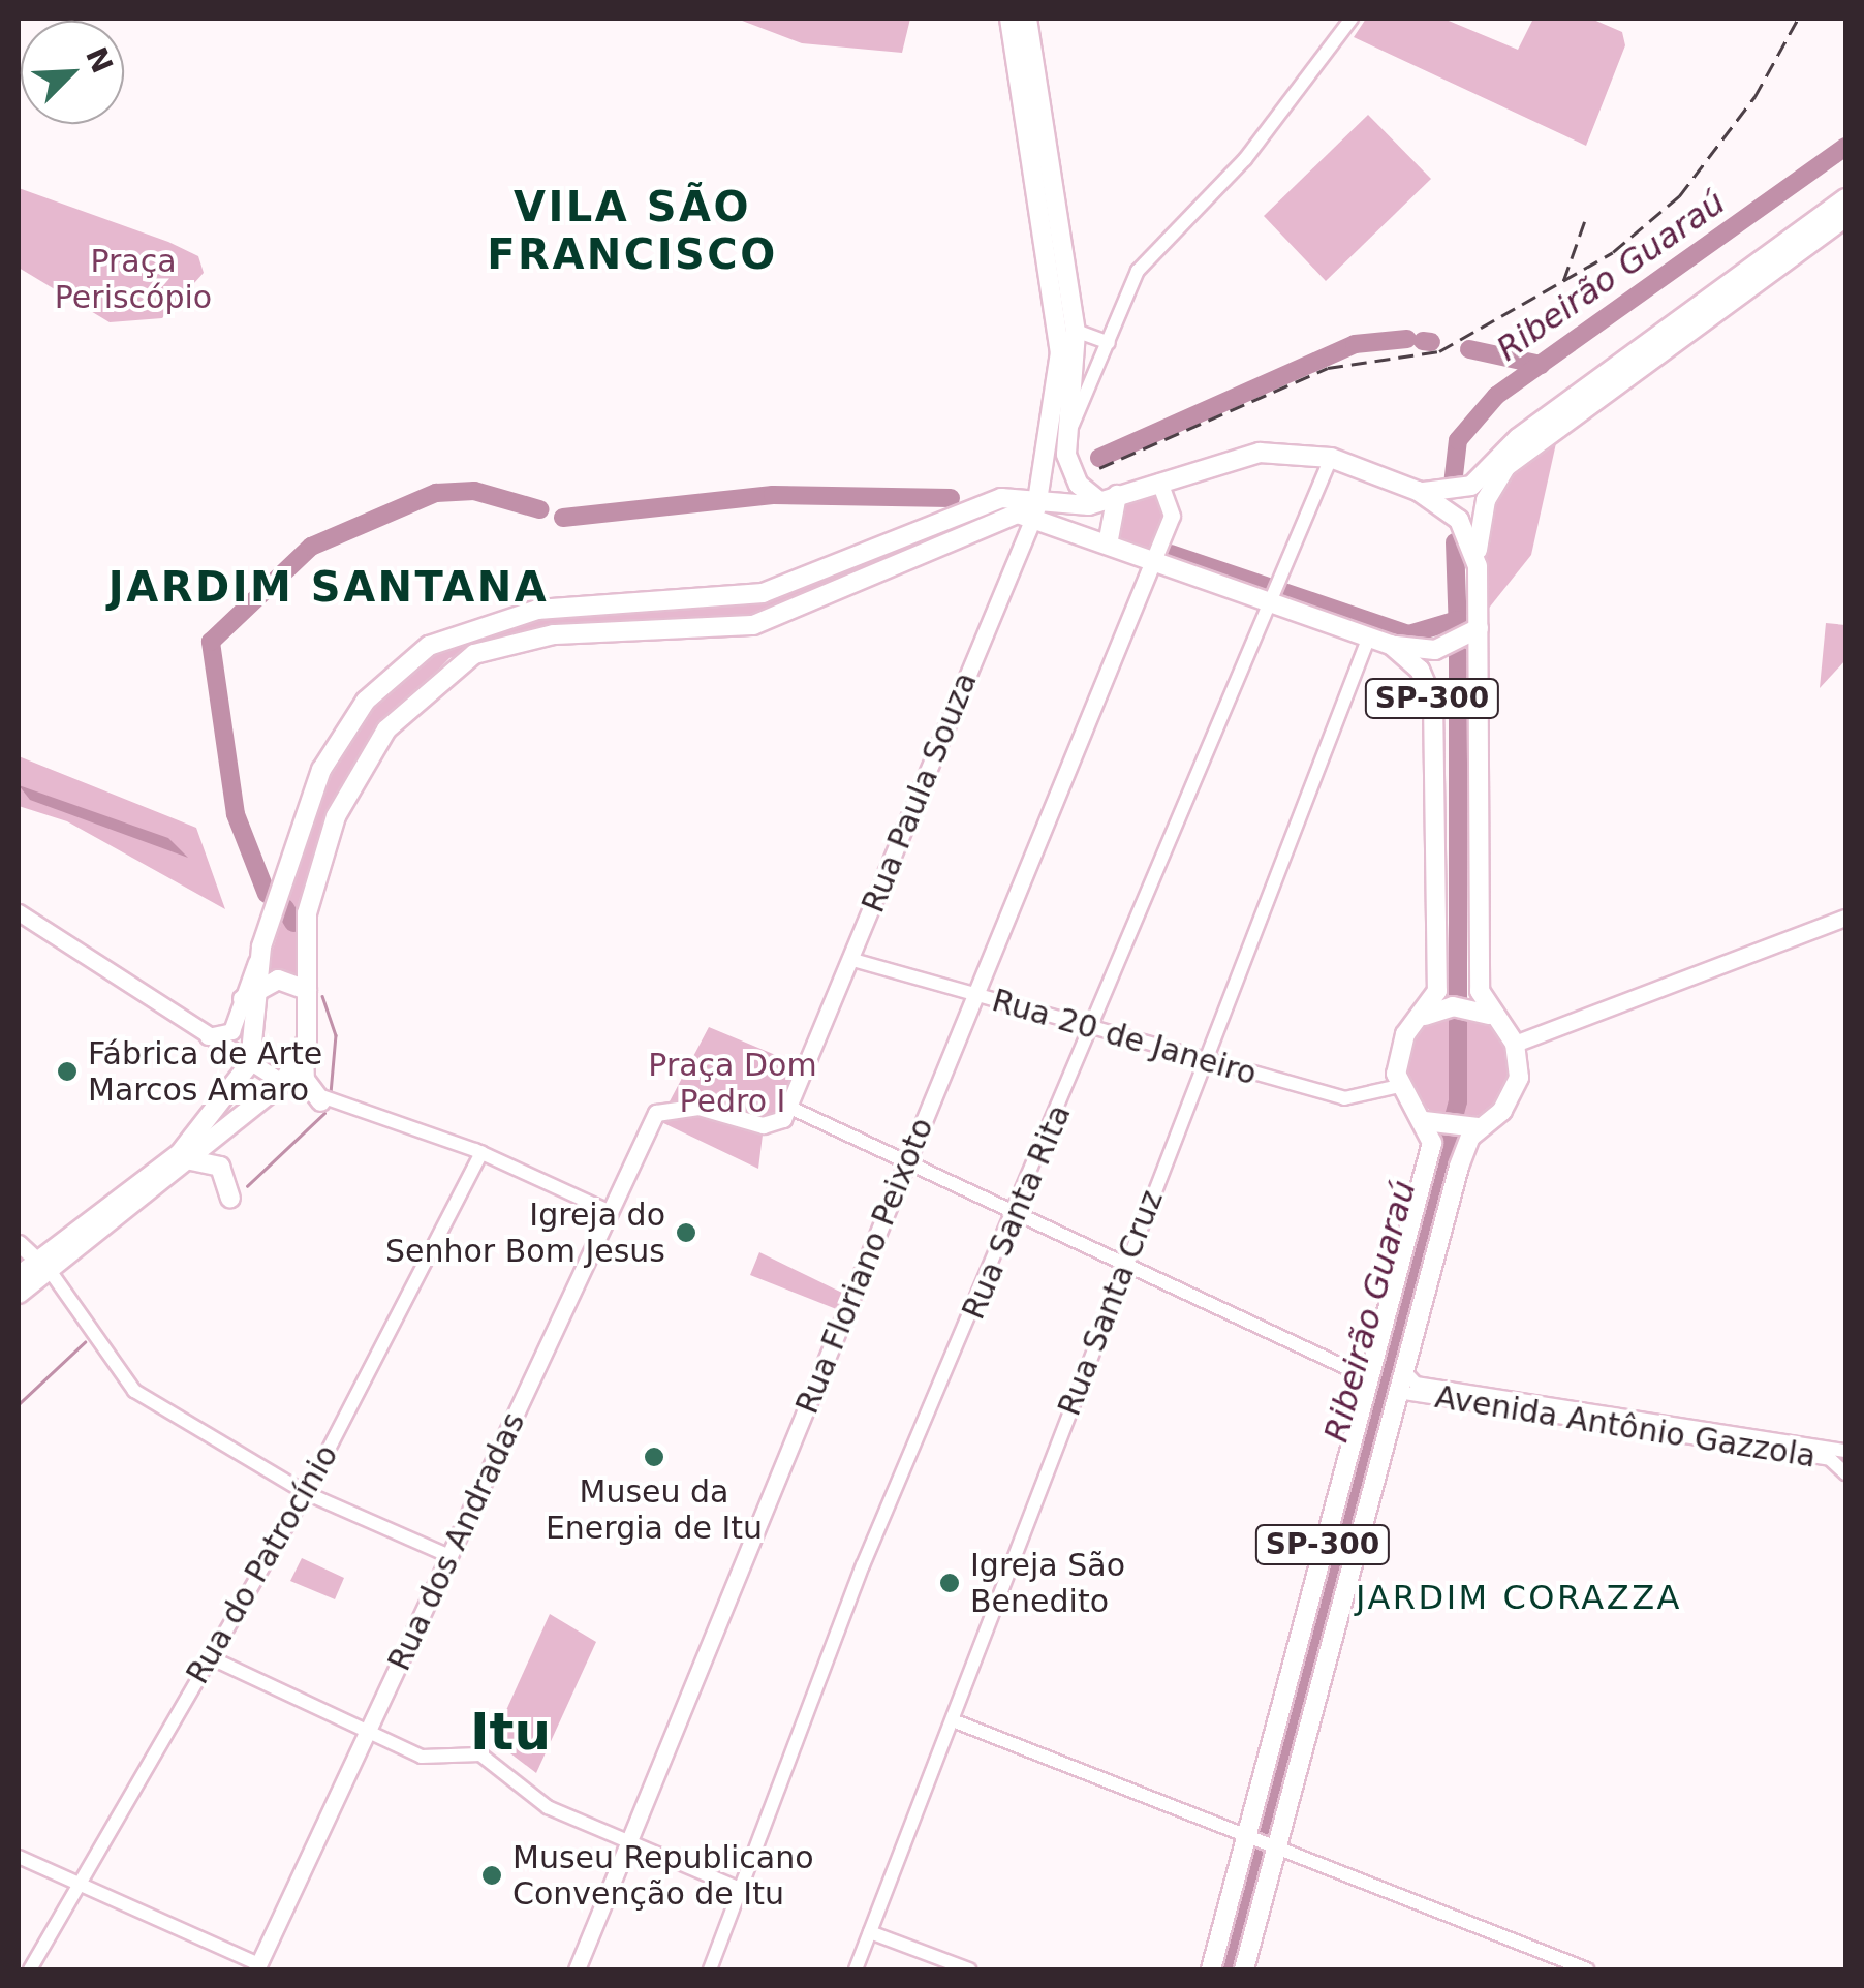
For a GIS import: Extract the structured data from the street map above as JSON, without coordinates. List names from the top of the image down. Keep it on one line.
{"streets":{"main road":["SP-300","Rua Paula Souza","Rua Floriano Peixoto","Rua dos Andradas"],"street":["Rua 20 de Janeiro","Rua Santa Rita","Rua Santa Cruz","Avenida Antônio Gazzola","Rua do Patrocínio"]},"crossings":[["SP-300","Rua Paula Souza"],["SP-300","Rua 20 de Janeiro"],["SP-300","Rua Santa Rita"],["SP-300","Rua Floriano Peixoto"],["SP-300","Rua Santa Cruz"],["SP-300","Avenida Antônio Gazzola"],["Rua Paula Souza","Rua 20 de Janeiro"],["Rua Paula Souza","Avenida Antônio Gazzola"],["Rua 20 de Janeiro","Rua Santa Rita"],["Rua 20 de Janeiro","Rua Floriano Peixoto"],["Rua 20 de Janeiro","Rua Santa Cruz"],["Rua Santa Rita","Avenida Antônio Gazzola"],["Rua Floriano Peixoto","Avenida Antônio Gazzola"],["Rua Santa Cruz","Avenida Antônio Gazzola"]],"districts":["VILA SÃO FRANCISCO","JARDIM SANTANA","JARDIM CORAZZA","Itu"],"water":["Ribeirão Guaraú"],"parks":["Praça Periscópio","Praça Dom Pedro I"],"places":["Fábrica de Arte Marcos Amaro","Igreja do Senhor Bom Jesus","Museu da Energia de Itu","Igreja São Benedito","Museu Republicano Convenção de Itu"],"north":"top right"}
